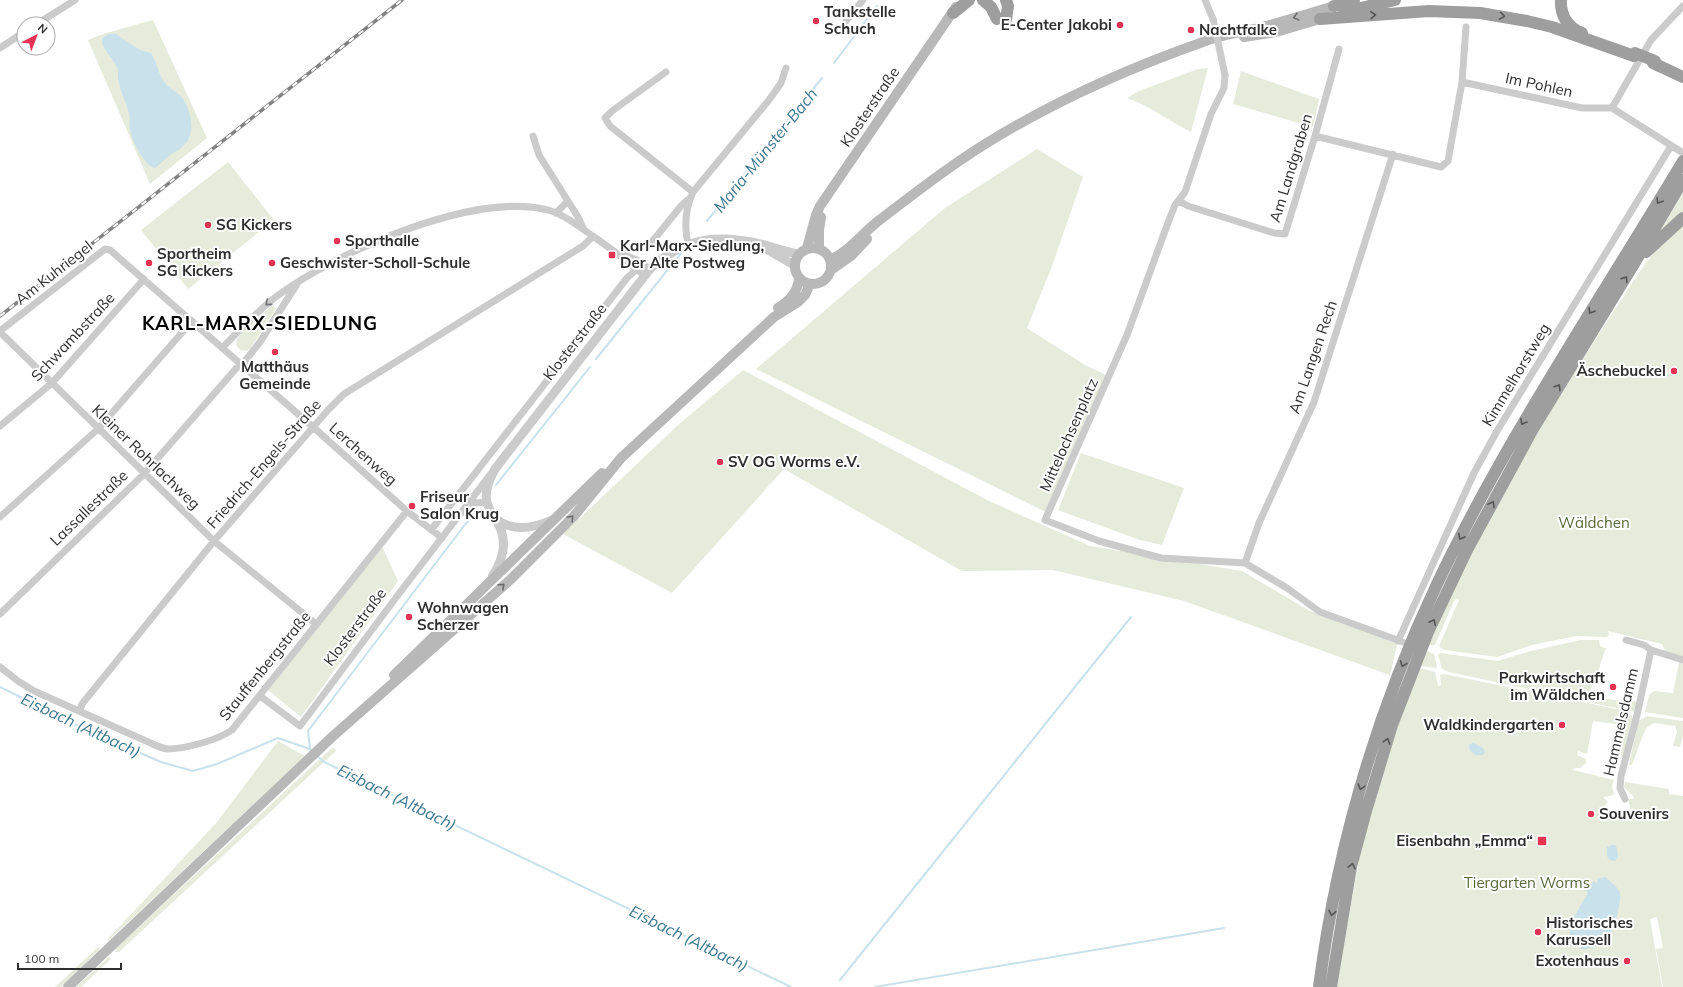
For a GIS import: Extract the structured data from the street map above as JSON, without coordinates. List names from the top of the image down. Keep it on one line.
{"streets":{"main road":["Klosterstraße"],"street":["Im Pohlen","Am Landgraben","Am Kuhriegel","Schwambstraße","Am Langen Rech","Kimmelhorstweg","Mittelochsenplatz","Lerchenweg","Kleiner Rohrlachweg","Friedrich-Engels-Straße","Lassallestraße","Stauffenbergstraße","Hammelsdamm"]},"crossings":[["Klosterstraße","Lerchenweg"],["Klosterstraße","Stauffenbergstraße"],["Am Landgraben","Mittelochsenplatz"],["Am Kuhriegel","Lerchenweg"],["Am Kuhriegel","Kleiner Rohrlachweg"],["Schwambstraße","Lerchenweg"],["Schwambstraße","Kleiner Rohrlachweg"],["Am Langen Rech","Mittelochsenplatz"],["Kimmelhorstweg","Mittelochsenplatz"],["Lerchenweg","Friedrich-Engels-Straße"],["Lerchenweg","Lassallestraße"],["Lerchenweg","Stauffenbergstraße"],["Kleiner Rohrlachweg","Friedrich-Engels-Straße"],["Kleiner Rohrlachweg","Lassallestraße"],["Kleiner Rohrlachweg","Stauffenbergstraße"],["Friedrich-Engels-Straße","Stauffenbergstraße"]],"districts":["KARL-MARX-SIEDLUNG"],"water":["Maria-Münster-Bach","Eisbach (Altbach)"],"parks":["Wäldchen","Tiergarten Worms"],"places":{"other":["Tankstelle Schuch","E-Center Jakobi","Nachtfalke","SG Kickers","Sporthalle","Sportheim SG Kickers","Geschwister-Scholl-Schule","Matthäus Gemeinde","Äschebuckel","SV OG Worms e.V.","Friseur Salon Krug","Wohnwagen Scherzer","Parkwirtschaft im Wäldchen","Waldkindergarten","Souvenirs","Historisches Karussell","Exotenhaus"],"transit":["Karl-Marx-Siedlung, Der Alte Postweg","Eisenbahn „Emma“"]},"scale_bar":"100 m","north":"top right"}
